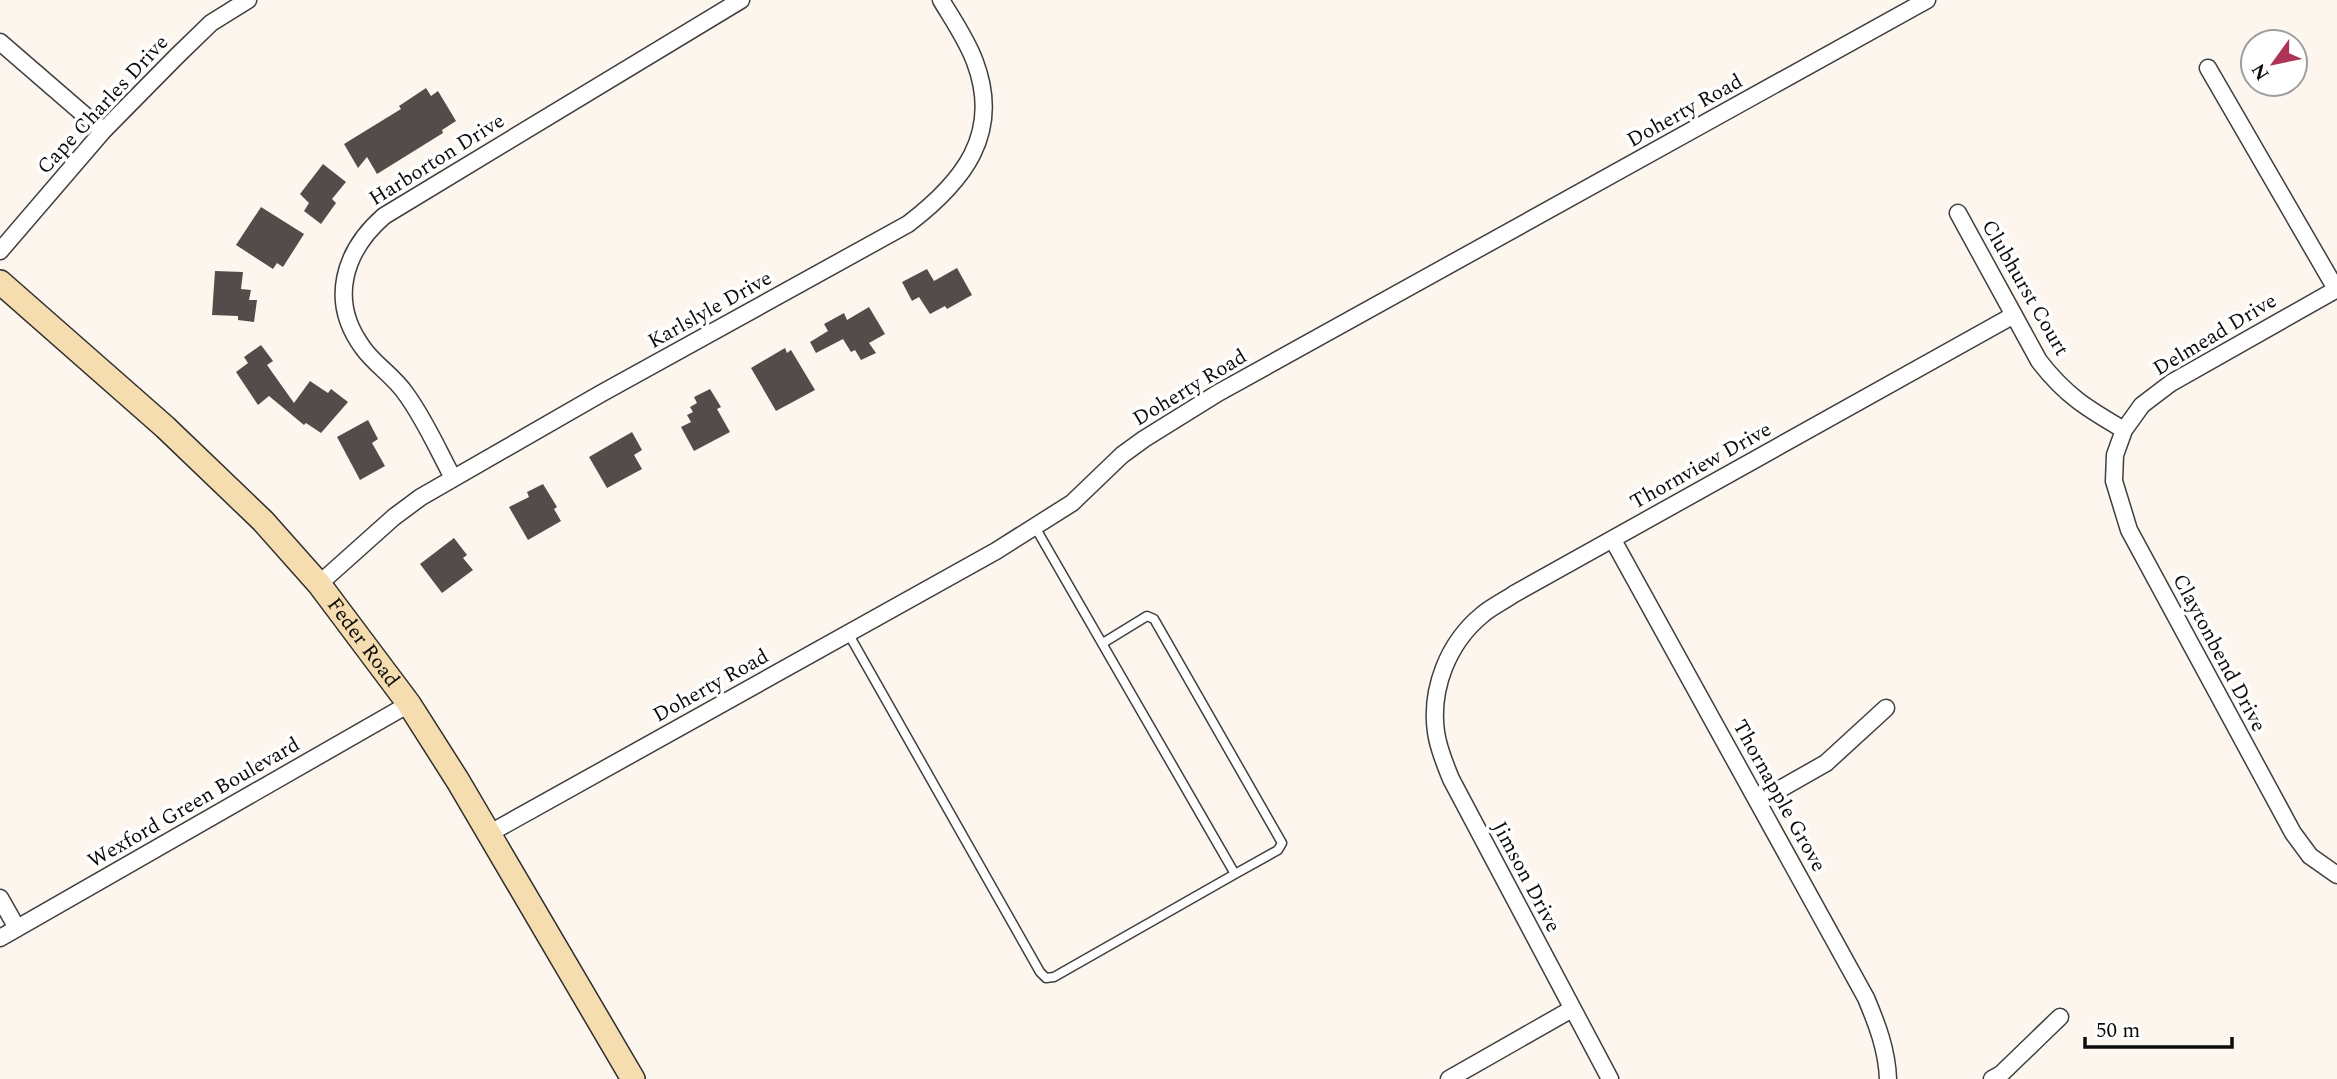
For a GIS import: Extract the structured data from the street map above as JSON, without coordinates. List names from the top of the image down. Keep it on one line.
{"streets":{"main road":["Feder Road"],"street":["Cape Charles Drive","Doherty Road","Harborton Drive","Clubhurst Court","Karlslyle Drive","Delmead Drive","Thornview Drive","Claytonbend Drive","Thornapple Grove","Wexford Green Boulevard","Jimson Drive"]},"crossings":[["Doherty Road","Feder Road"],["Harborton Drive","Karlslyle Drive"],["Clubhurst Court","Delmead Drive"],["Clubhurst Court","Thornview Drive"],["Clubhurst Court","Claytonbend Drive"],["Karlslyle Drive","Feder Road"],["Delmead Drive","Claytonbend Drive"],["Thornview Drive","Thornapple Grove"],["Thornview Drive","Jimson Drive"],["Feder Road","Wexford Green Boulevard"]],"scale_bar":"50 m","north":"bottom left"}
